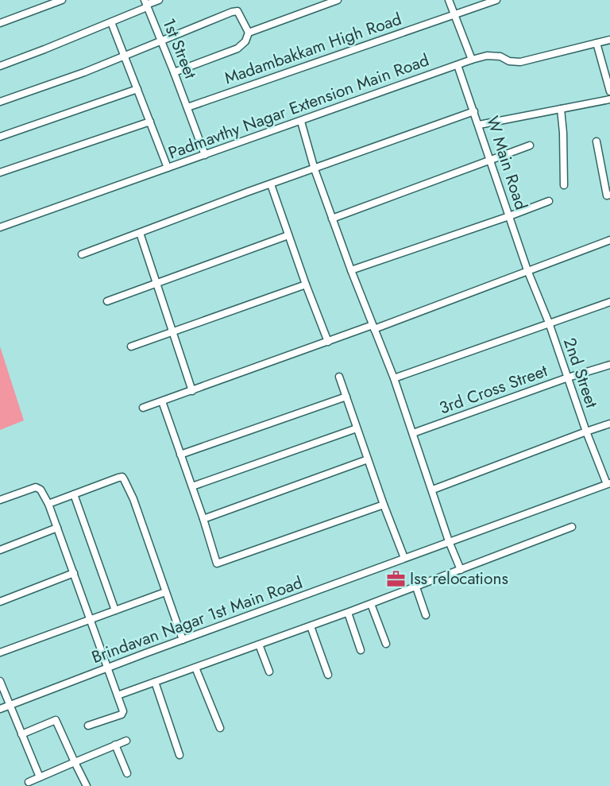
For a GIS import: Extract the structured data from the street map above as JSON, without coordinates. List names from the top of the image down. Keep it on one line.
{"streets":{"street":["1st Street","Madambakkam High Road","Padmavthy Nagar Extension Main Road","W Main Road","2nd Street","3rd Cross Street","Brindavan Nagar 1st Main Road"]},"crossings":[["1st Street","Madambakkam High Road"],["Padmavthy Nagar Extension Main Road","W Main Road"],["W Main Road","2nd Street"],["2nd Street","3rd Cross Street"],["2nd Street","Brindavan Nagar 1st Main Road"]],"places":{"office":["Iss relocations"]}}
